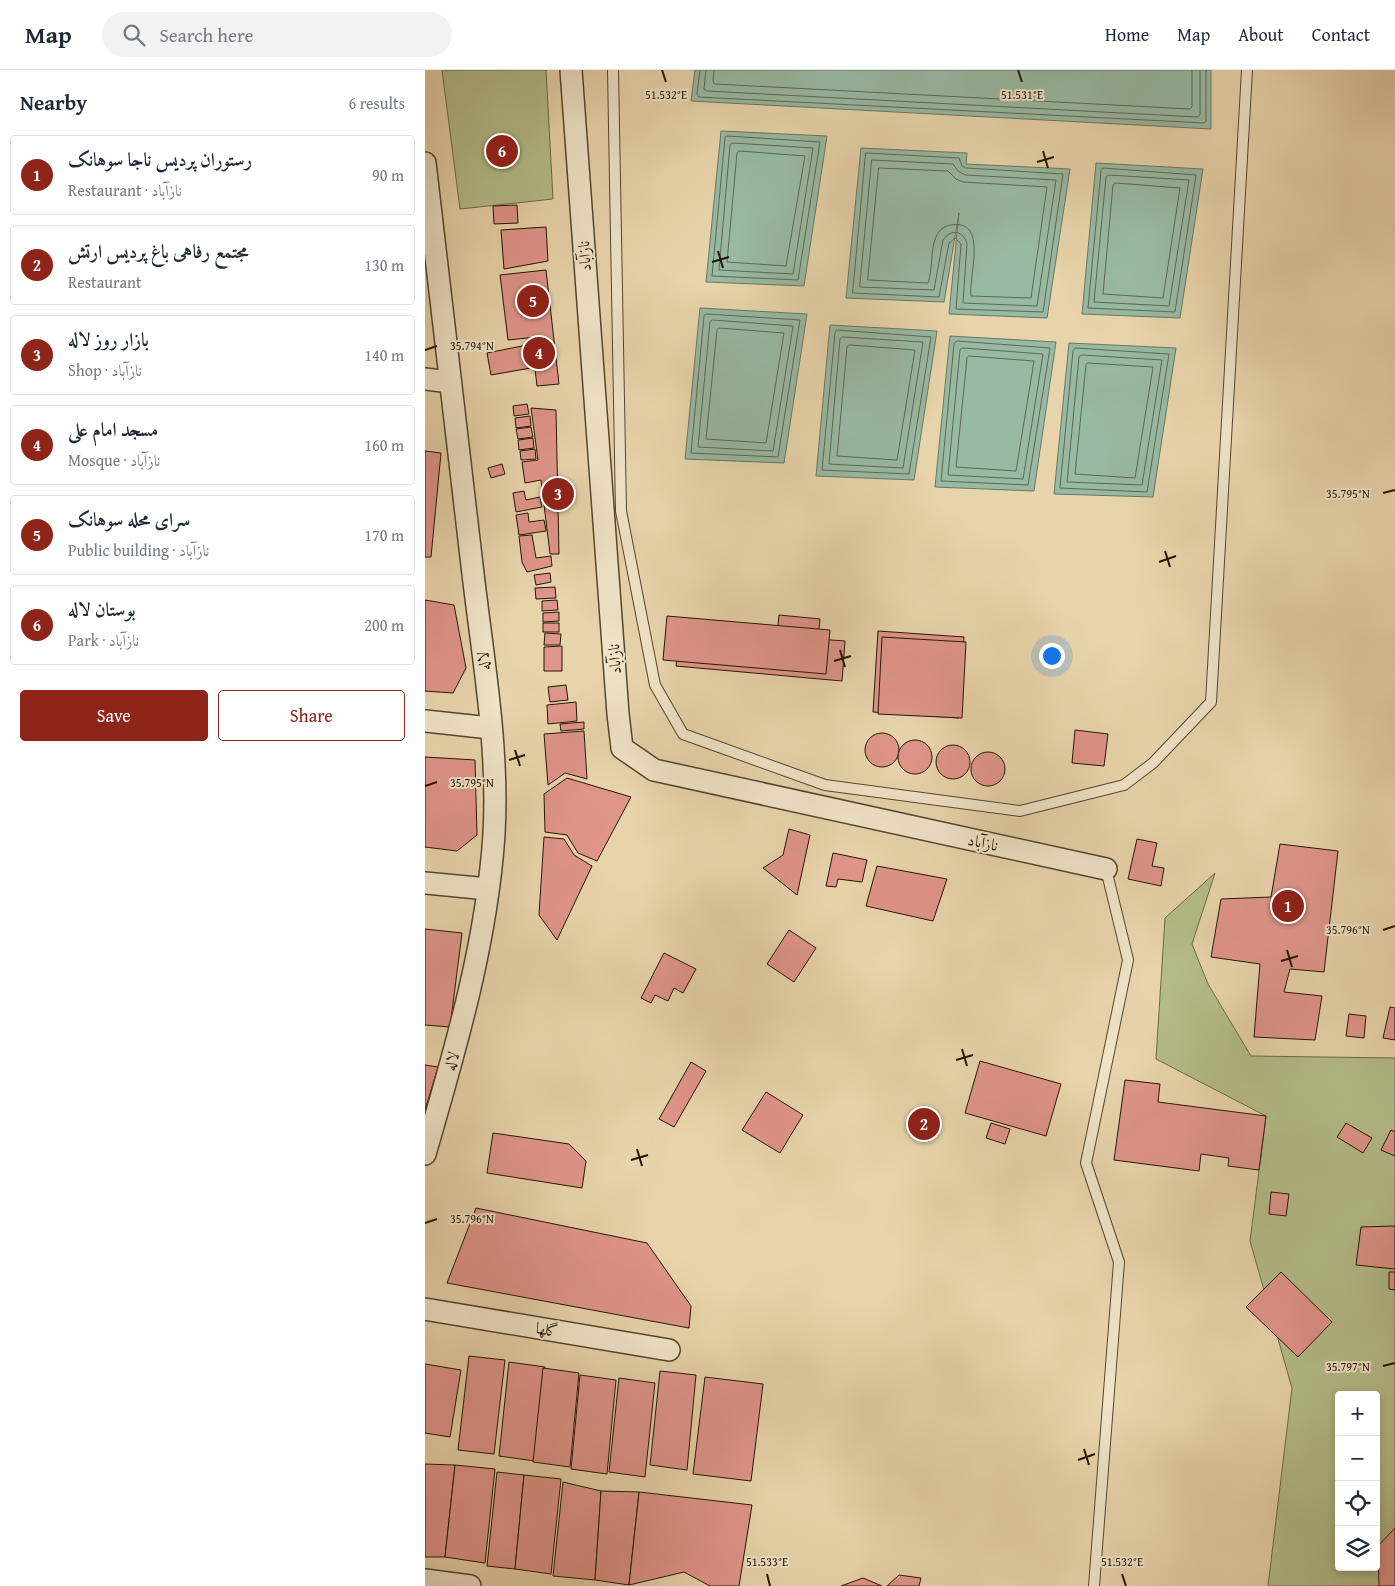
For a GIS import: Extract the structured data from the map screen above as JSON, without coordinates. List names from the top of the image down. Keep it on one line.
{"streets":{"street":["نازآباد","لاله","گلها"]},"page":{"header":"Map","search":"Search here","nav":["Home","Map","About","Contact"],"heading":["Nearby","6 results"],"pins":["6","5","4","3","1","2"],"list":[{"mark":"1","name":"رستوران پردیس ناجا سوهانک","note":"Restaurant · نازآباد","value":"90 m"},{"mark":"2","name":"مجتمع رفاهی باغ پردیس ارتش","note":"Restaurant","value":"130 m"},{"mark":"3","name":"بازار روز لاله","note":"Shop · نازآباد","value":"140 m"},{"mark":"4","name":"مسجد امام علی","note":"Mosque · نازآباد","value":"160 m"},{"mark":"5","name":"سرای محله سوهانک","note":"Public building · نازآباد","value":"170 m"},{"mark":"6","name":"بوستان لاله","note":"Park · نازآباد","value":"200 m"}],"buttons":["Save","Share"],"map_buttons":["+","−"]},"coordinates":["51.532°E","51.531°E","35.794°N","35.795°N","35.796°N","35.797°N","51.533°E"]}
